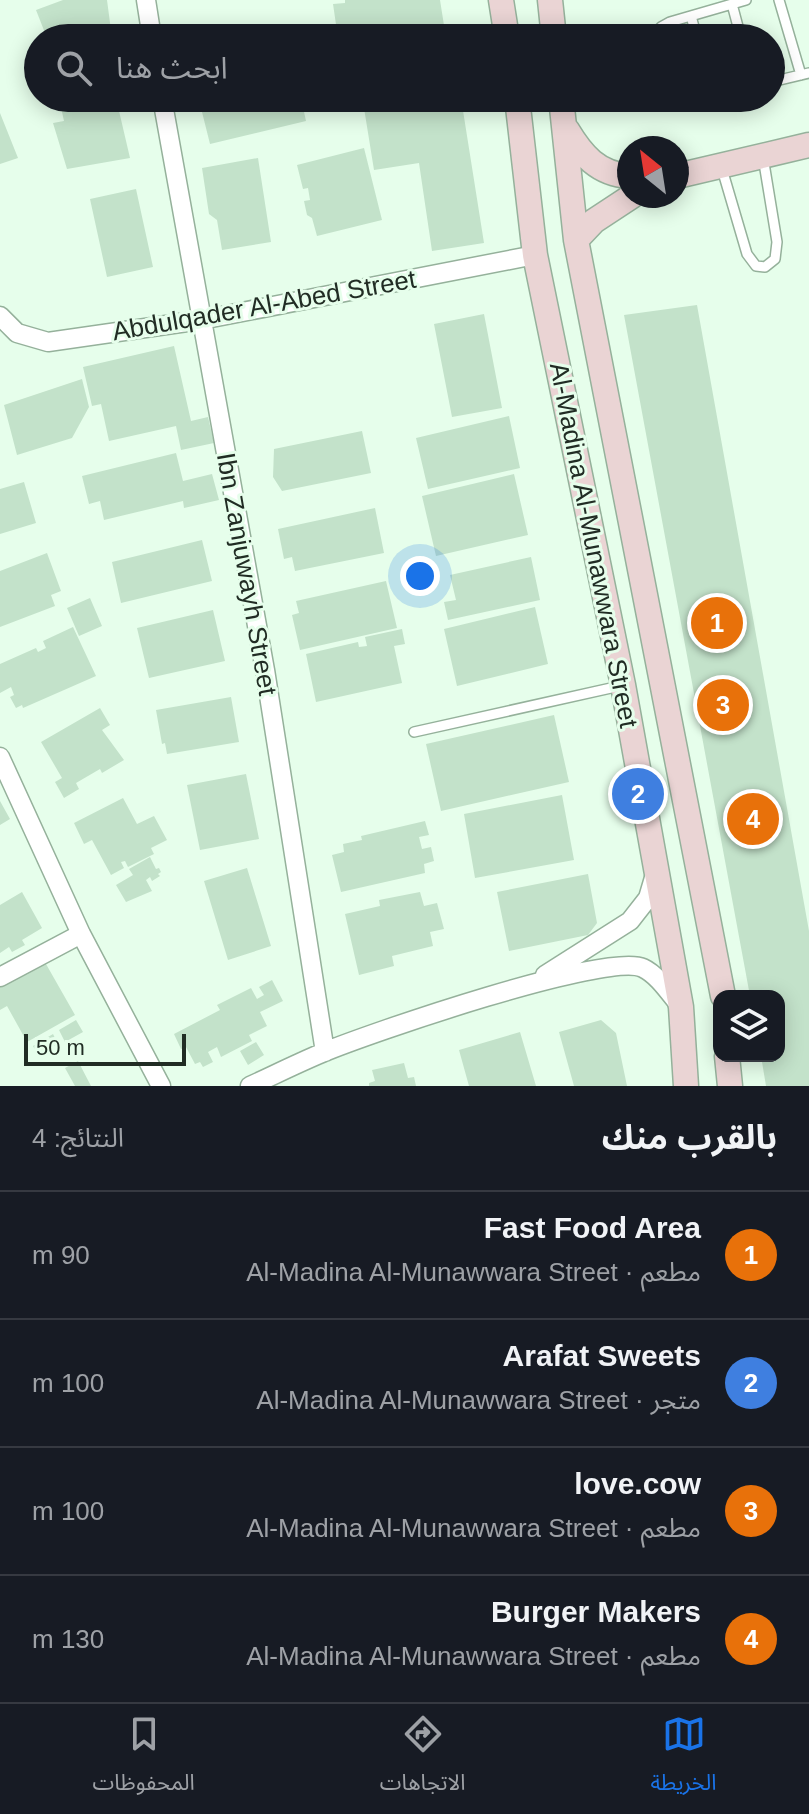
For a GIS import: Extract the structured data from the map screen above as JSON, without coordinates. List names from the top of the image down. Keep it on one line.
{"streets":{"main road":["Al-Madina Al-Munawwara Street"],"street":["Abdulqader Al-Abed Street","Ibn Zanjuwayh Street"]},"crossings":[["Abdulqader Al-Abed Street","Al-Madina Al-Munawwara Street"],["Abdulqader Al-Abed Street","Ibn Zanjuwayh Street"]],"scale_bar":"50 m","north":"top left","page":{"search":"ابحث هنا","pins":["1","3","2","4"],"scale":"50 m","heading":["بالقرب منك","النتائج: 4"],"list":[{"mark":"1","name":"Fast Food Area","note":"مطعم · Al-Madina Al-Munawwara Street","value":"90 m"},{"mark":"2","name":"Arafat Sweets","note":"متجر · Al-Madina Al-Munawwara Street","value":"100 m"},{"mark":"3","name":"love.cow","note":"مطعم · Al-Madina Al-Munawwara Street","value":"100 m"},{"mark":"4","name":"Burger Makers","note":"مطعم · Al-Madina Al-Munawwara Street","value":"130 m"}],"nav":["الخريطة","الاتجاهات","المحفوظات"]}}
